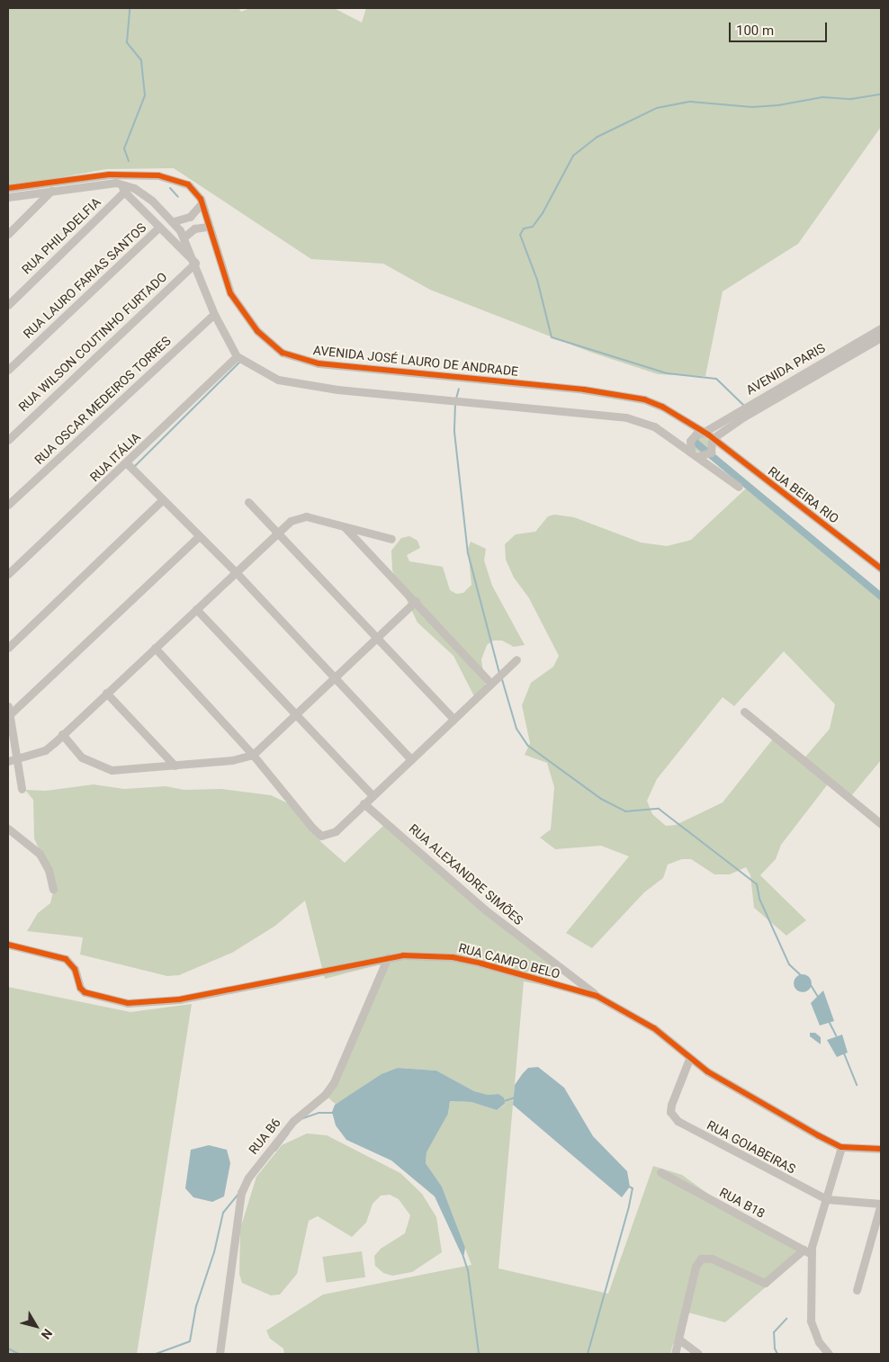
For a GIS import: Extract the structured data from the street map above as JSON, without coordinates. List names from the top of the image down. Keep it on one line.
{"streets":{"street":["RUA PHILADELFIA","RUA LAURO FARIAS SANTOS","RUA WILSON COUTINHO FURTADO","AVENIDA JOSÉ LAURO DE ANDRADE","AVENIDA PARIS","RUA OSCAR MEDEIROS TORRES","RUA ITÁLIA","RUA BEIRA RIO","RUA ALEXANDRE SIMÕES","RUA CAMPO BELO","RUA B6","RUA GOIABEIRAS","RUA B18"]},"crossings":[["AVENIDA JOSÉ LAURO DE ANDRADE","AVENIDA PARIS"],["AVENIDA JOSÉ LAURO DE ANDRADE","RUA BEIRA RIO"],["AVENIDA PARIS","RUA BEIRA RIO"],["RUA ALEXANDRE SIMÕES","RUA CAMPO BELO"],["RUA CAMPO BELO","RUA B6"],["RUA CAMPO BELO","RUA GOIABEIRAS"]],"scale_bar":"100 m","north":"bottom right"}
